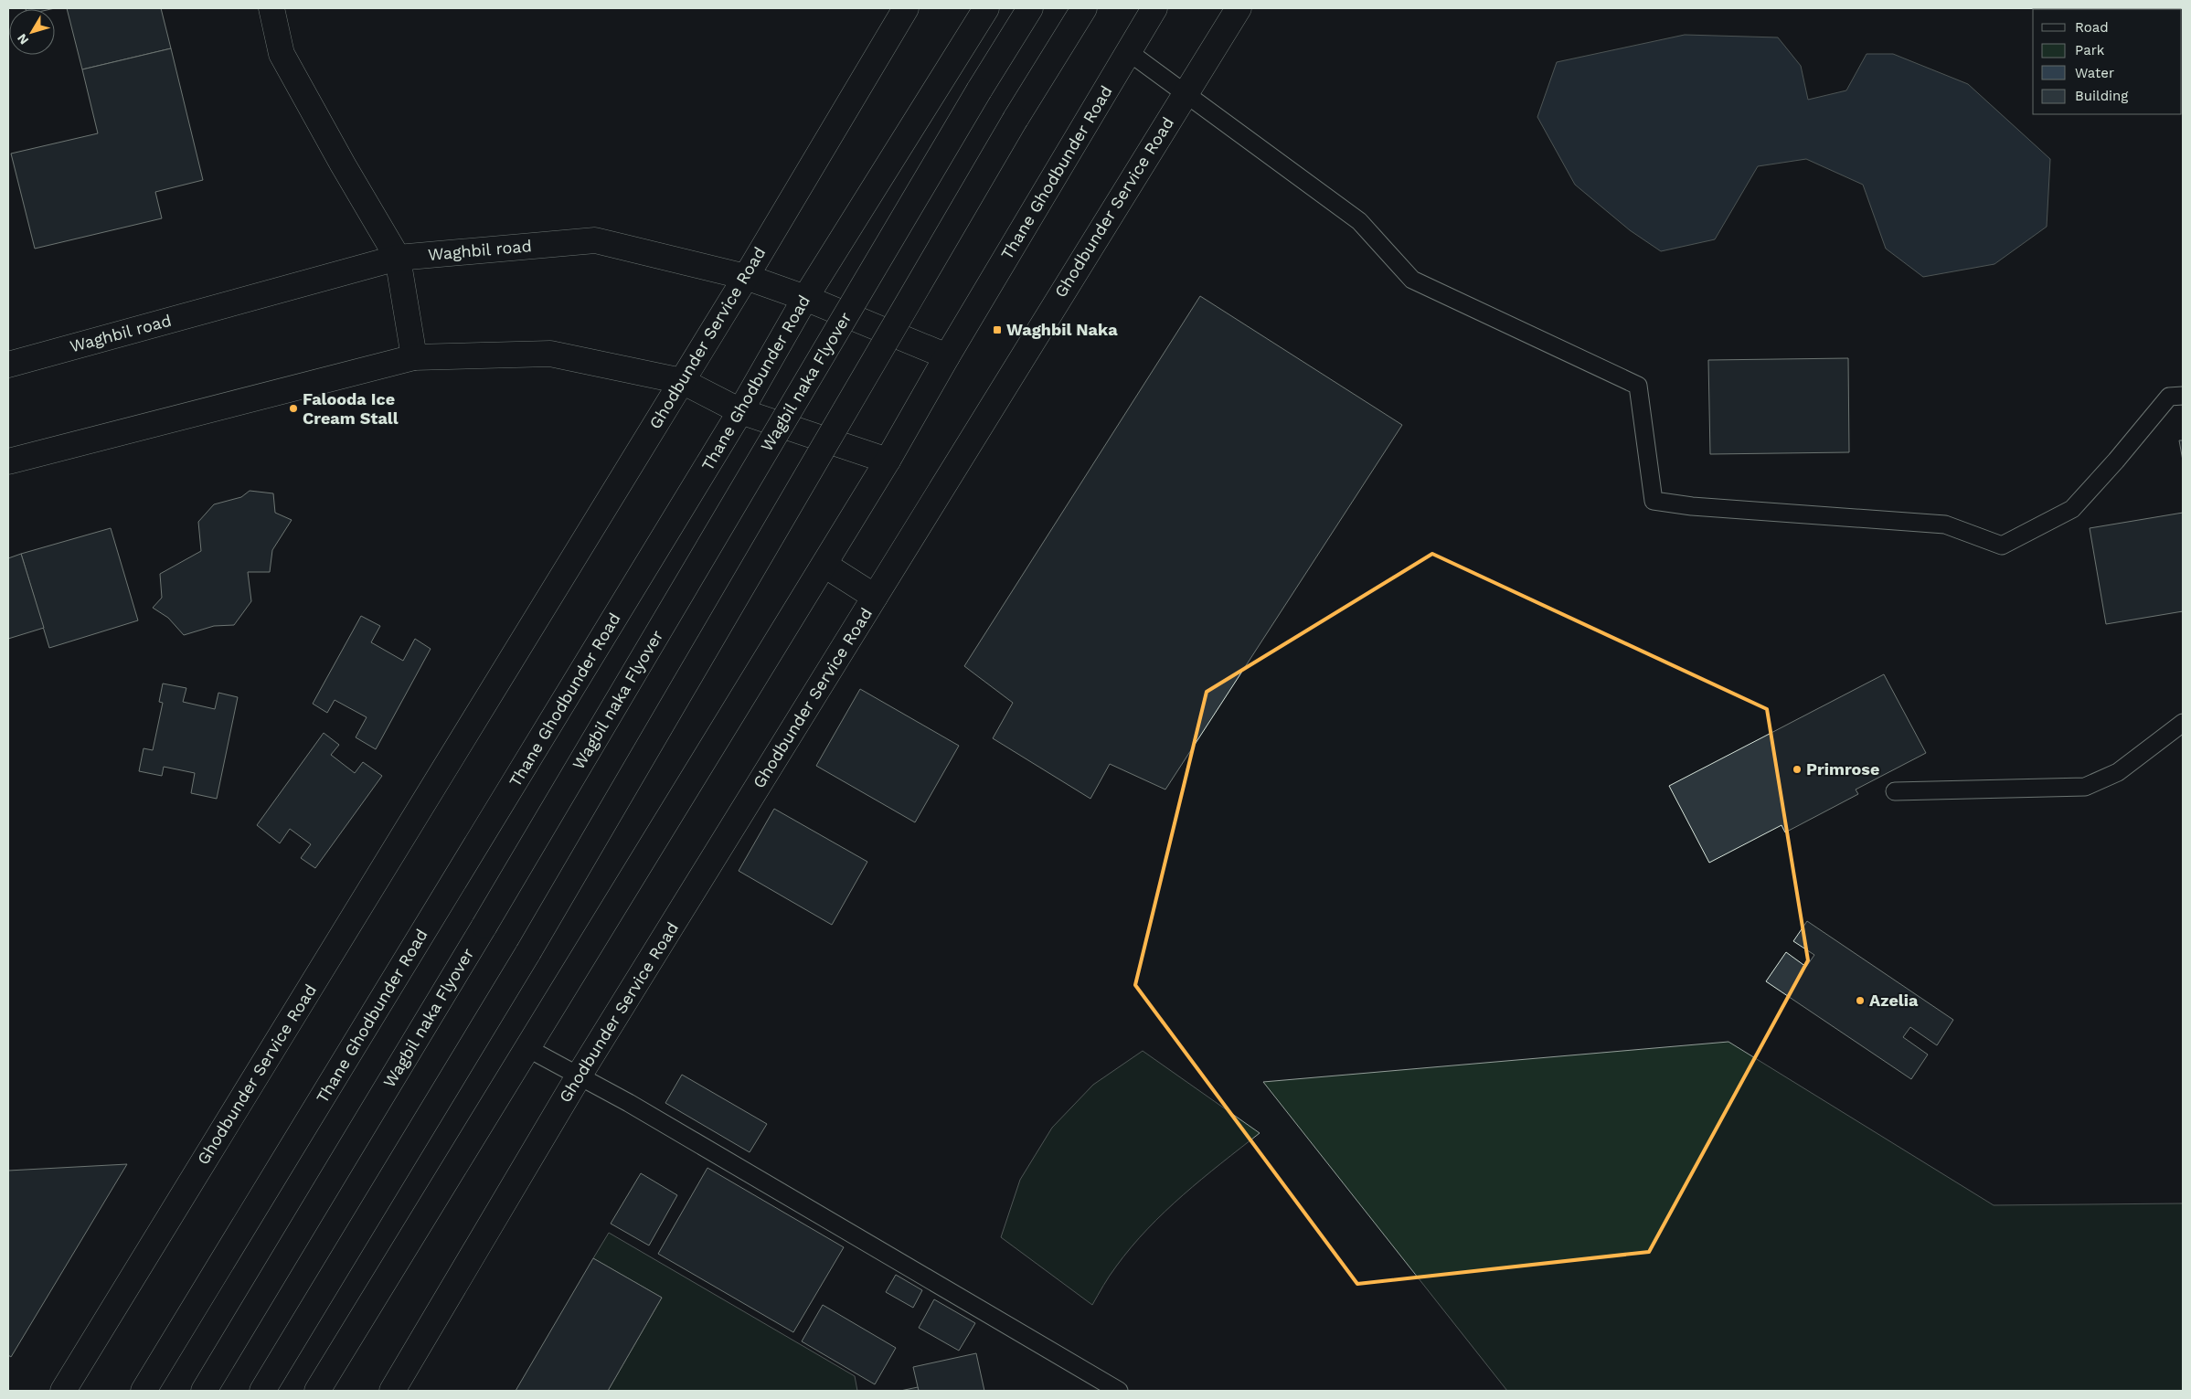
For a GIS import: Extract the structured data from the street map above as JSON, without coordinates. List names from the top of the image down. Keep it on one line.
{"streets":{"main road":["Thane Ghodbunder Road","Ghodbunder Service Road","Waghbil road","Wagbil naka Flyover"]},"crossings":[["Thane Ghodbunder Road","Waghbil road"],["Ghodbunder Service Road","Waghbil road"]],"places":{"transit":["Waghbil Naka"],"other":["Falooda Ice Cream Stall","Primrose","Azelia"]},"legend":["Road","Park","Water","Building"],"north":"bottom left"}
